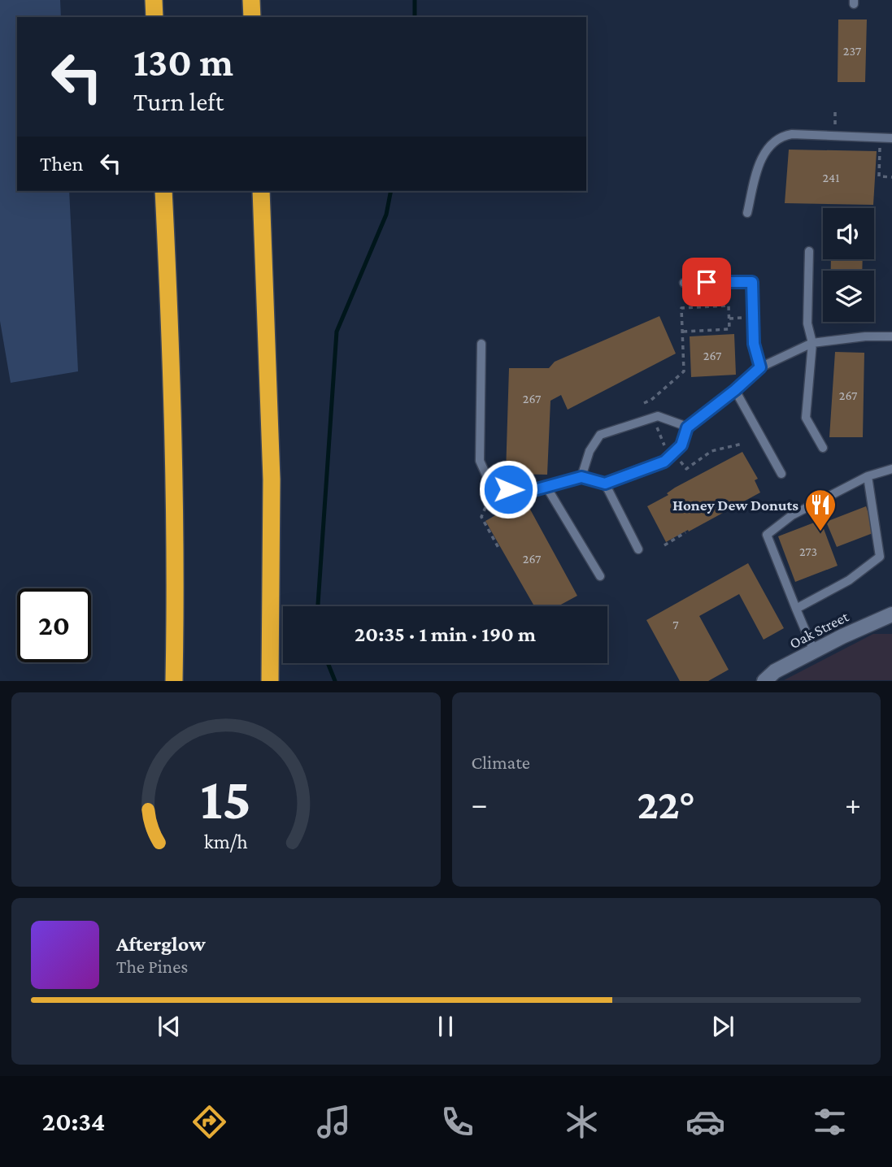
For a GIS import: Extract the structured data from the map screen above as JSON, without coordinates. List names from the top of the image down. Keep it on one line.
{"streets":{"street":["Oak Street"]},"places":{"restaurant":["Honey Dew Donuts"]},"house_numbers":["237","241","267","267","267","273","267","7"],"page":{"turn":["130 m","Turn left"],"then":"Then","limit":"20","trip":"20:35 · 1 min · 190 m","tile":"Climate","heat":["−","22°","+"],"song":["Afterglow","The Pines"],"tabs":"20:34","gauge":["15","km/h"]}}
